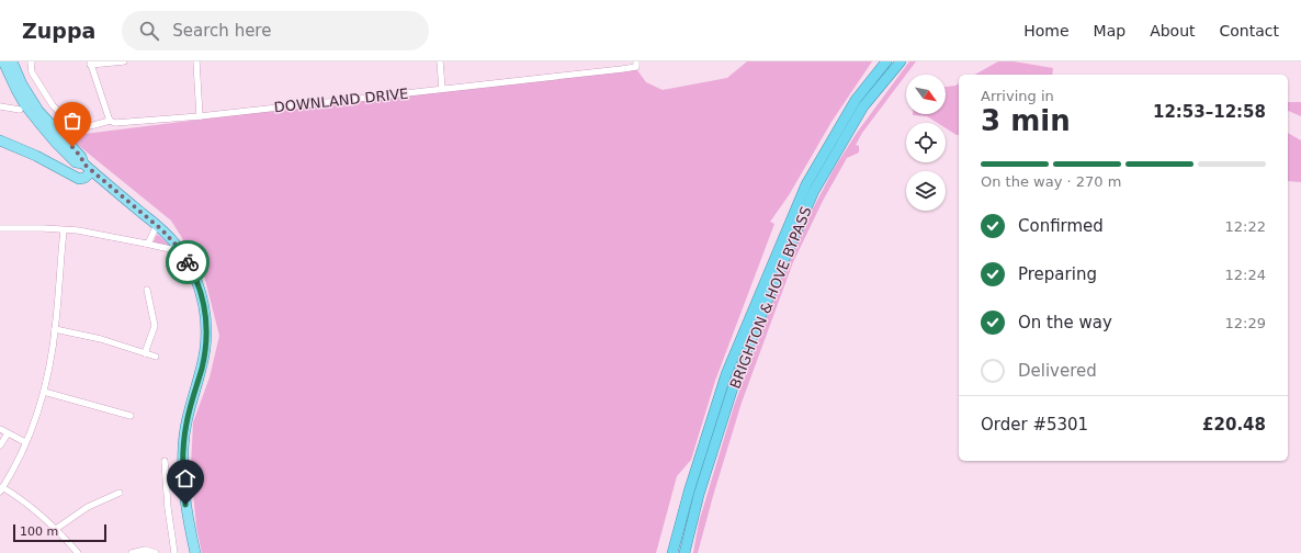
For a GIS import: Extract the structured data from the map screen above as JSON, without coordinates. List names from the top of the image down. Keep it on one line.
{"streets":{"highway":["BRIGHTON & HOVE BYPASS"],"street":["DOWNLAND DRIVE"]},"scale_bar":"100 m","north":"bottom right","page":{"header":"Zuppa","search":"Search here","nav":["Home","Map","About","Contact"],"heading":["3 min","Arriving in","12:53–12:58"],"panel":["Order #5301","£20.48"],"bar":"On the way · 270 m","list":[["Confirmed","12:22"],["Preparing","12:24"],["On the way","12:29"],"Delivered"],"scale":"100 m"}}
